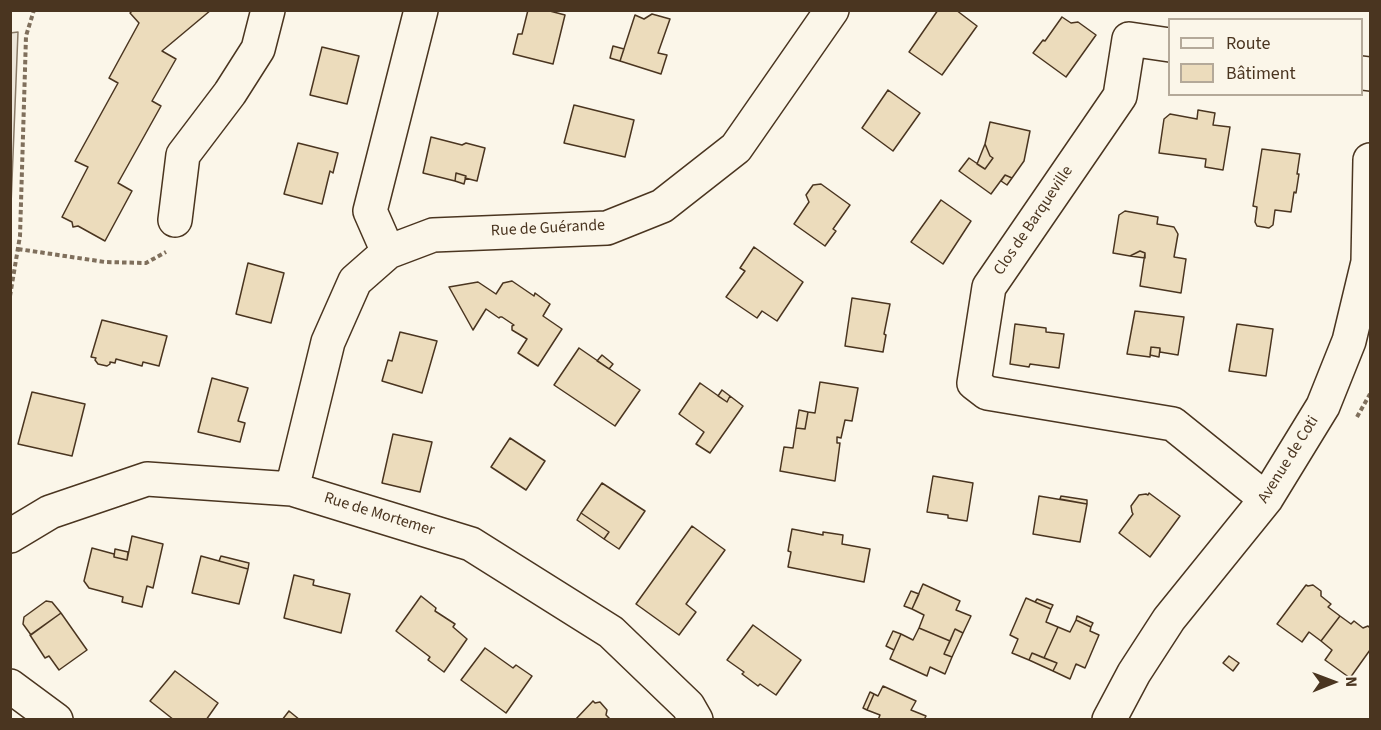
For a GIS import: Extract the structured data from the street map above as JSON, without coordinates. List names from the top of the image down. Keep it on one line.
{"streets":{"street":["Clos de Barqueville","Rue de Guérande","Avenue de Coti","Rue de Mortemer"]},"crossings":[["Clos de Barqueville","Avenue de Coti"],["Rue de Guérande","Rue de Mortemer"]],"legend":["Route","Bâtiment"],"north":"right"}
